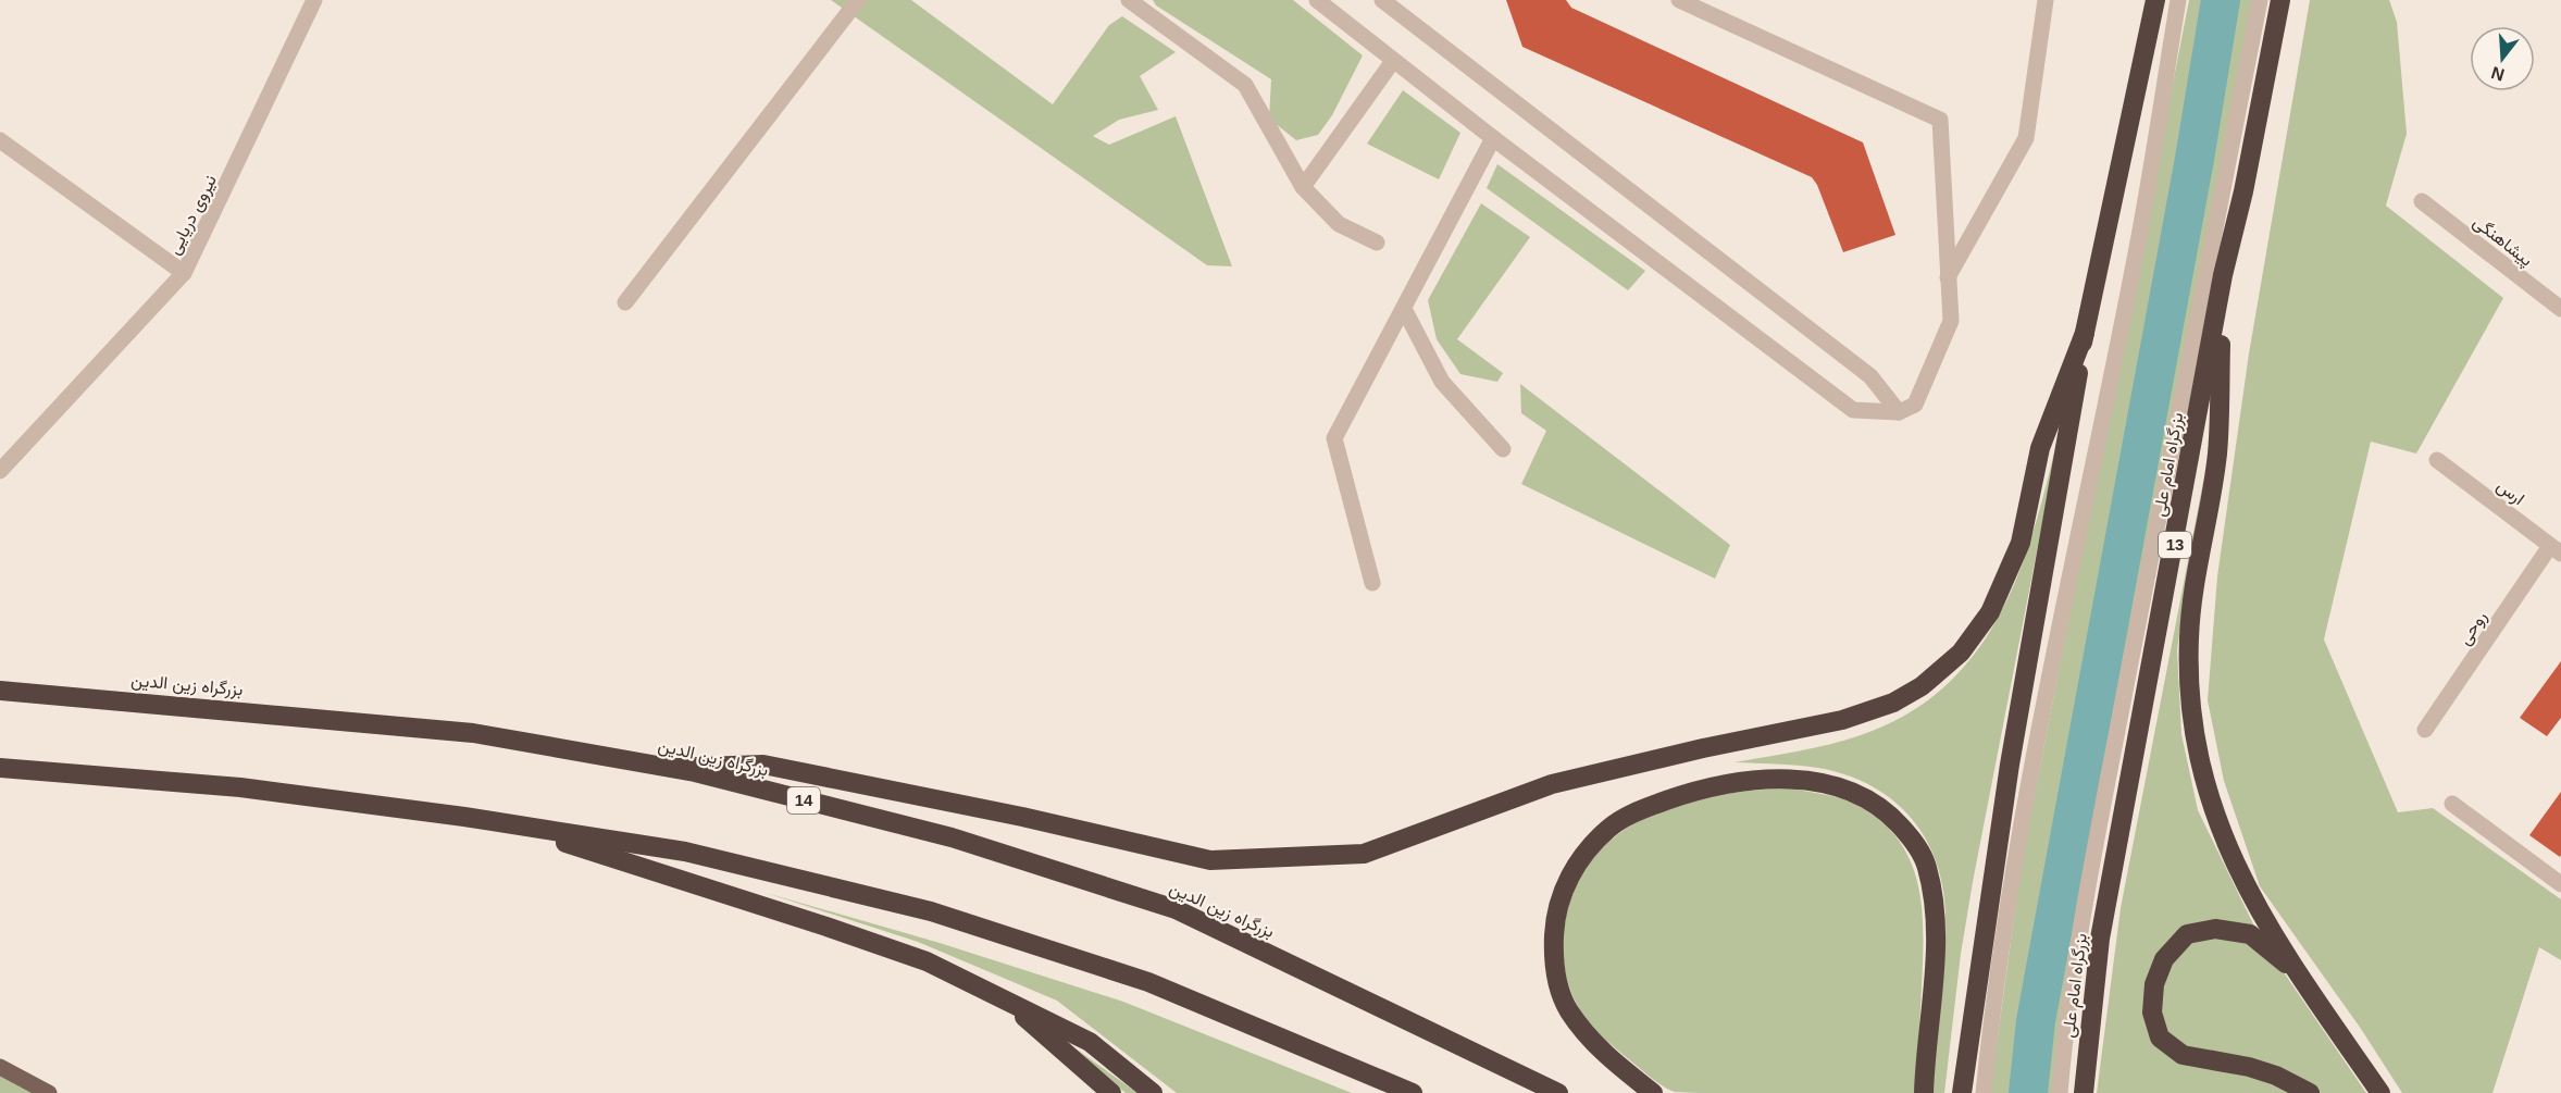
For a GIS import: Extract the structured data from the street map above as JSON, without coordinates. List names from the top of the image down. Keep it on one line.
{"streets":{"highway":["بزرگراه امام علی","13","بزرگراه زین الدین","14"],"street":["نیروی دریایی","پیشاهنگی","ارس","روحی"]},"crossings":[["ارس","روحی"]],"north":"bottom"}
